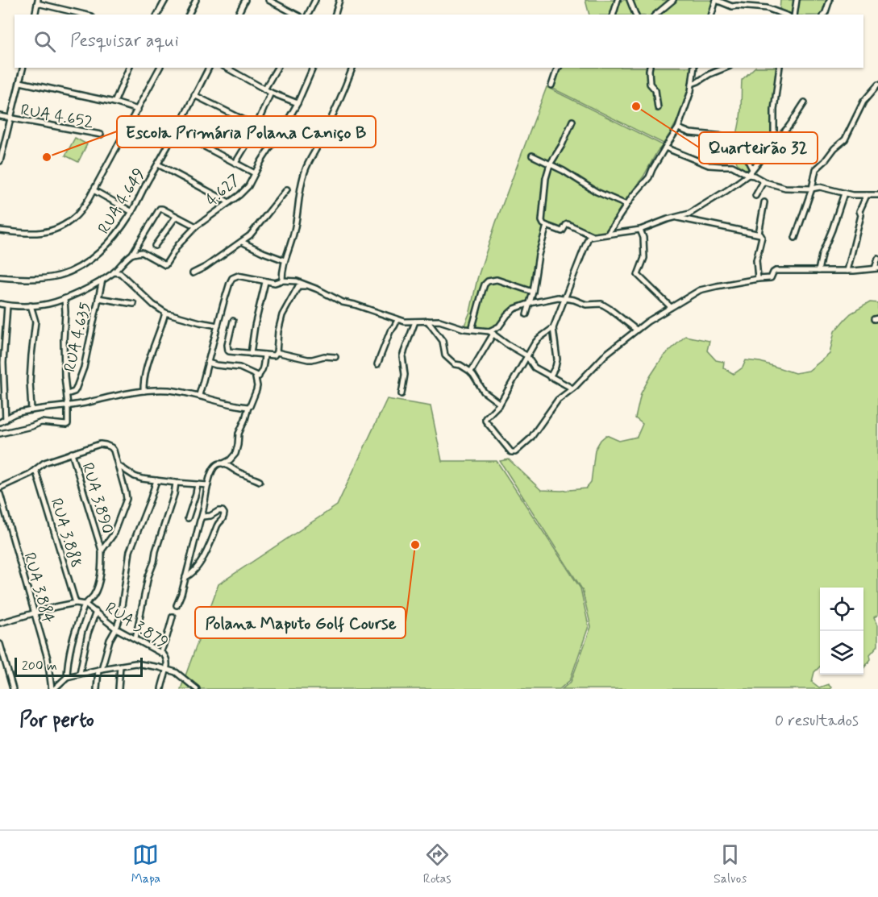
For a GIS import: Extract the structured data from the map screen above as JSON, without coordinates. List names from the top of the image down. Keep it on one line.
{"streets":{"street":["RUA 4.652","4.627","RUA 4.649","RUA 4.635","RUA 3.890","RUA 3.888","RUA 3.884","RUA 3.879"]},"crossings":[["RUA 3.890","RUA 3.879"],["RUA 3.888","RUA 3.879"],["RUA 3.884","RUA 3.879"]],"places":["Quarteirão 32","Escola Primária Polana Caniço B","Polana Maputo Golf Course"],"scale_bar":"200 m","page":{"search":"Pesquisar aqui","scale":"200 m","heading":["Por perto","0 resultados"],"nav":["Mapa","Rotas","Salvos"]}}
